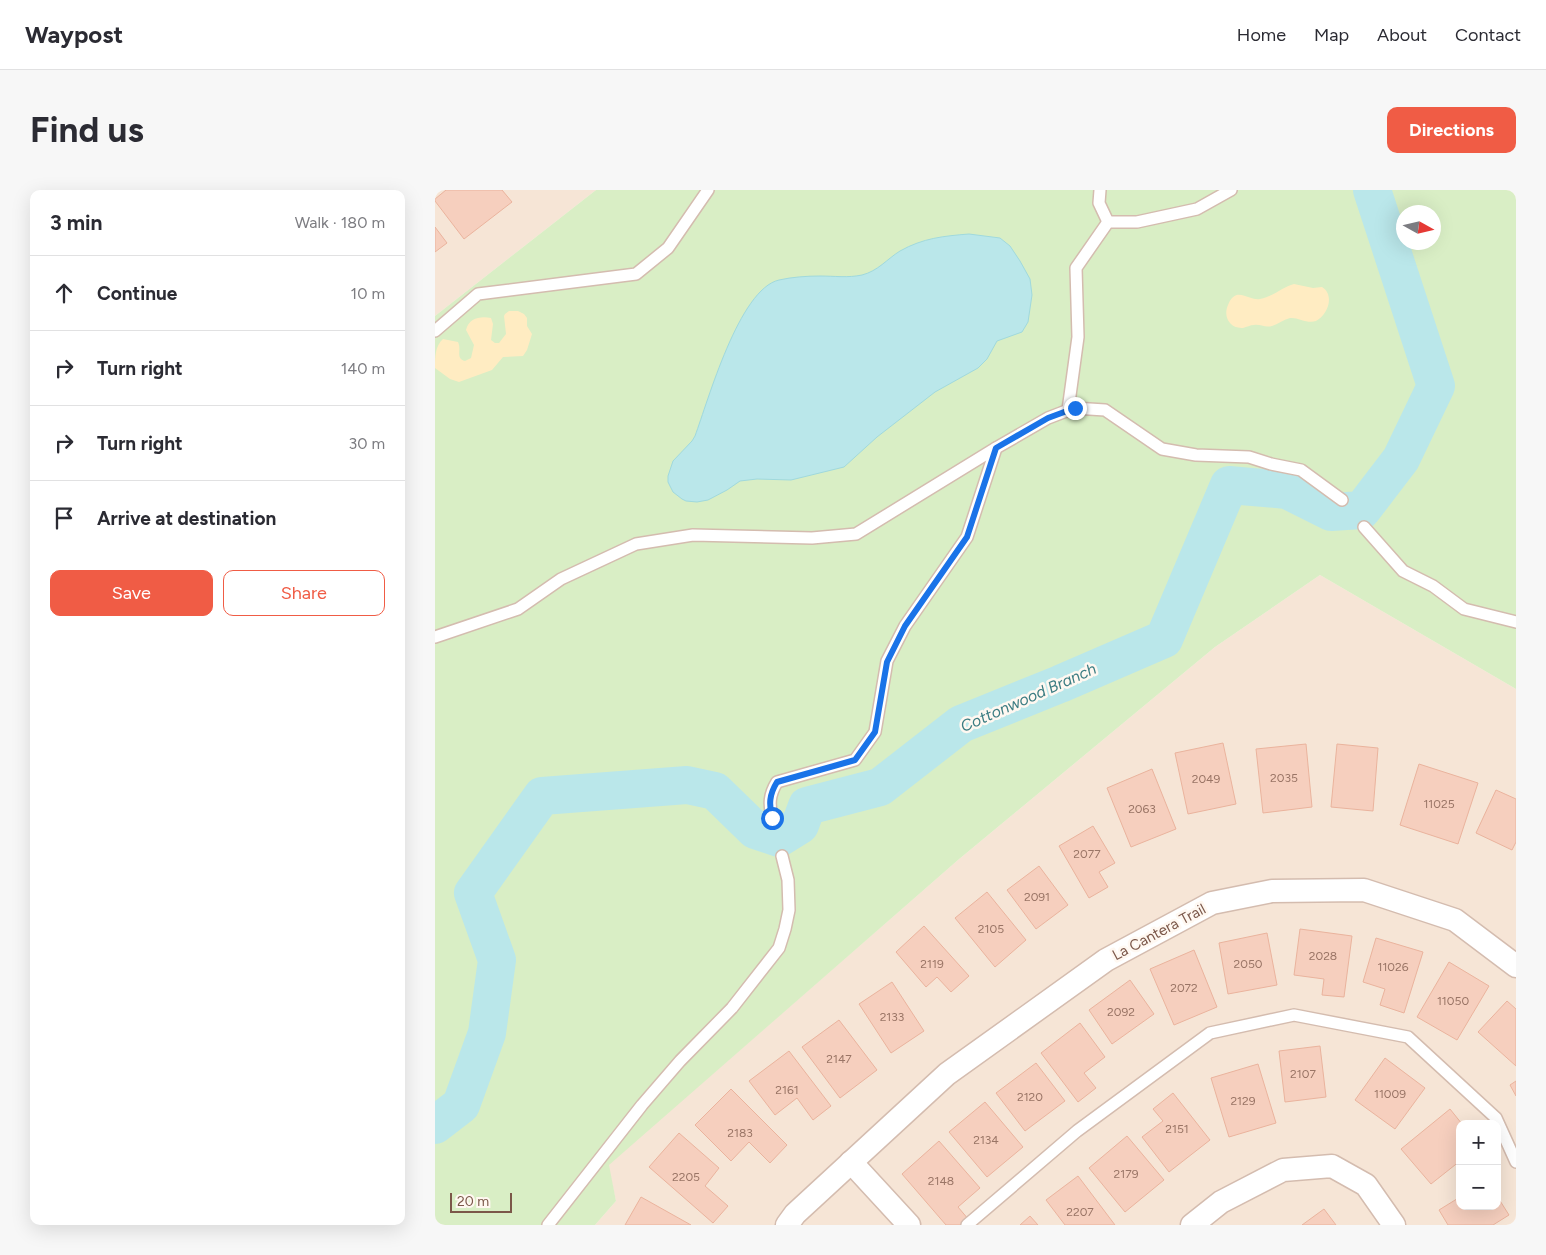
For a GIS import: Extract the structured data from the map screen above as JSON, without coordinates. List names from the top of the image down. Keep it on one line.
{"streets":{"street":["La Cantera Trail"]},"water":["Cottonwood Branch"],"house_numbers":["2035","2049","11025","2063","2077","2091","2105","2028","2119","2050","11026","2072","11050","2092","2133","2147","2107","2161","11009","2120","2129","2151","2183","2134","2179","2205","2148","2207"],"scale_bar":"20 m","north":"right","page":{"header":"Waypost","nav":["Home","Map","About","Contact"],"buttons":["Directions",["Save","Share"]],"title":"Find us","heading":["3 min","Walk · 180 m"],"list":[["Continue","10 m"],["Turn right","140 m"],["Turn right","30 m"],"Arrive at destination"],"map_buttons":["+","−"],"scale":"20 m"}}
